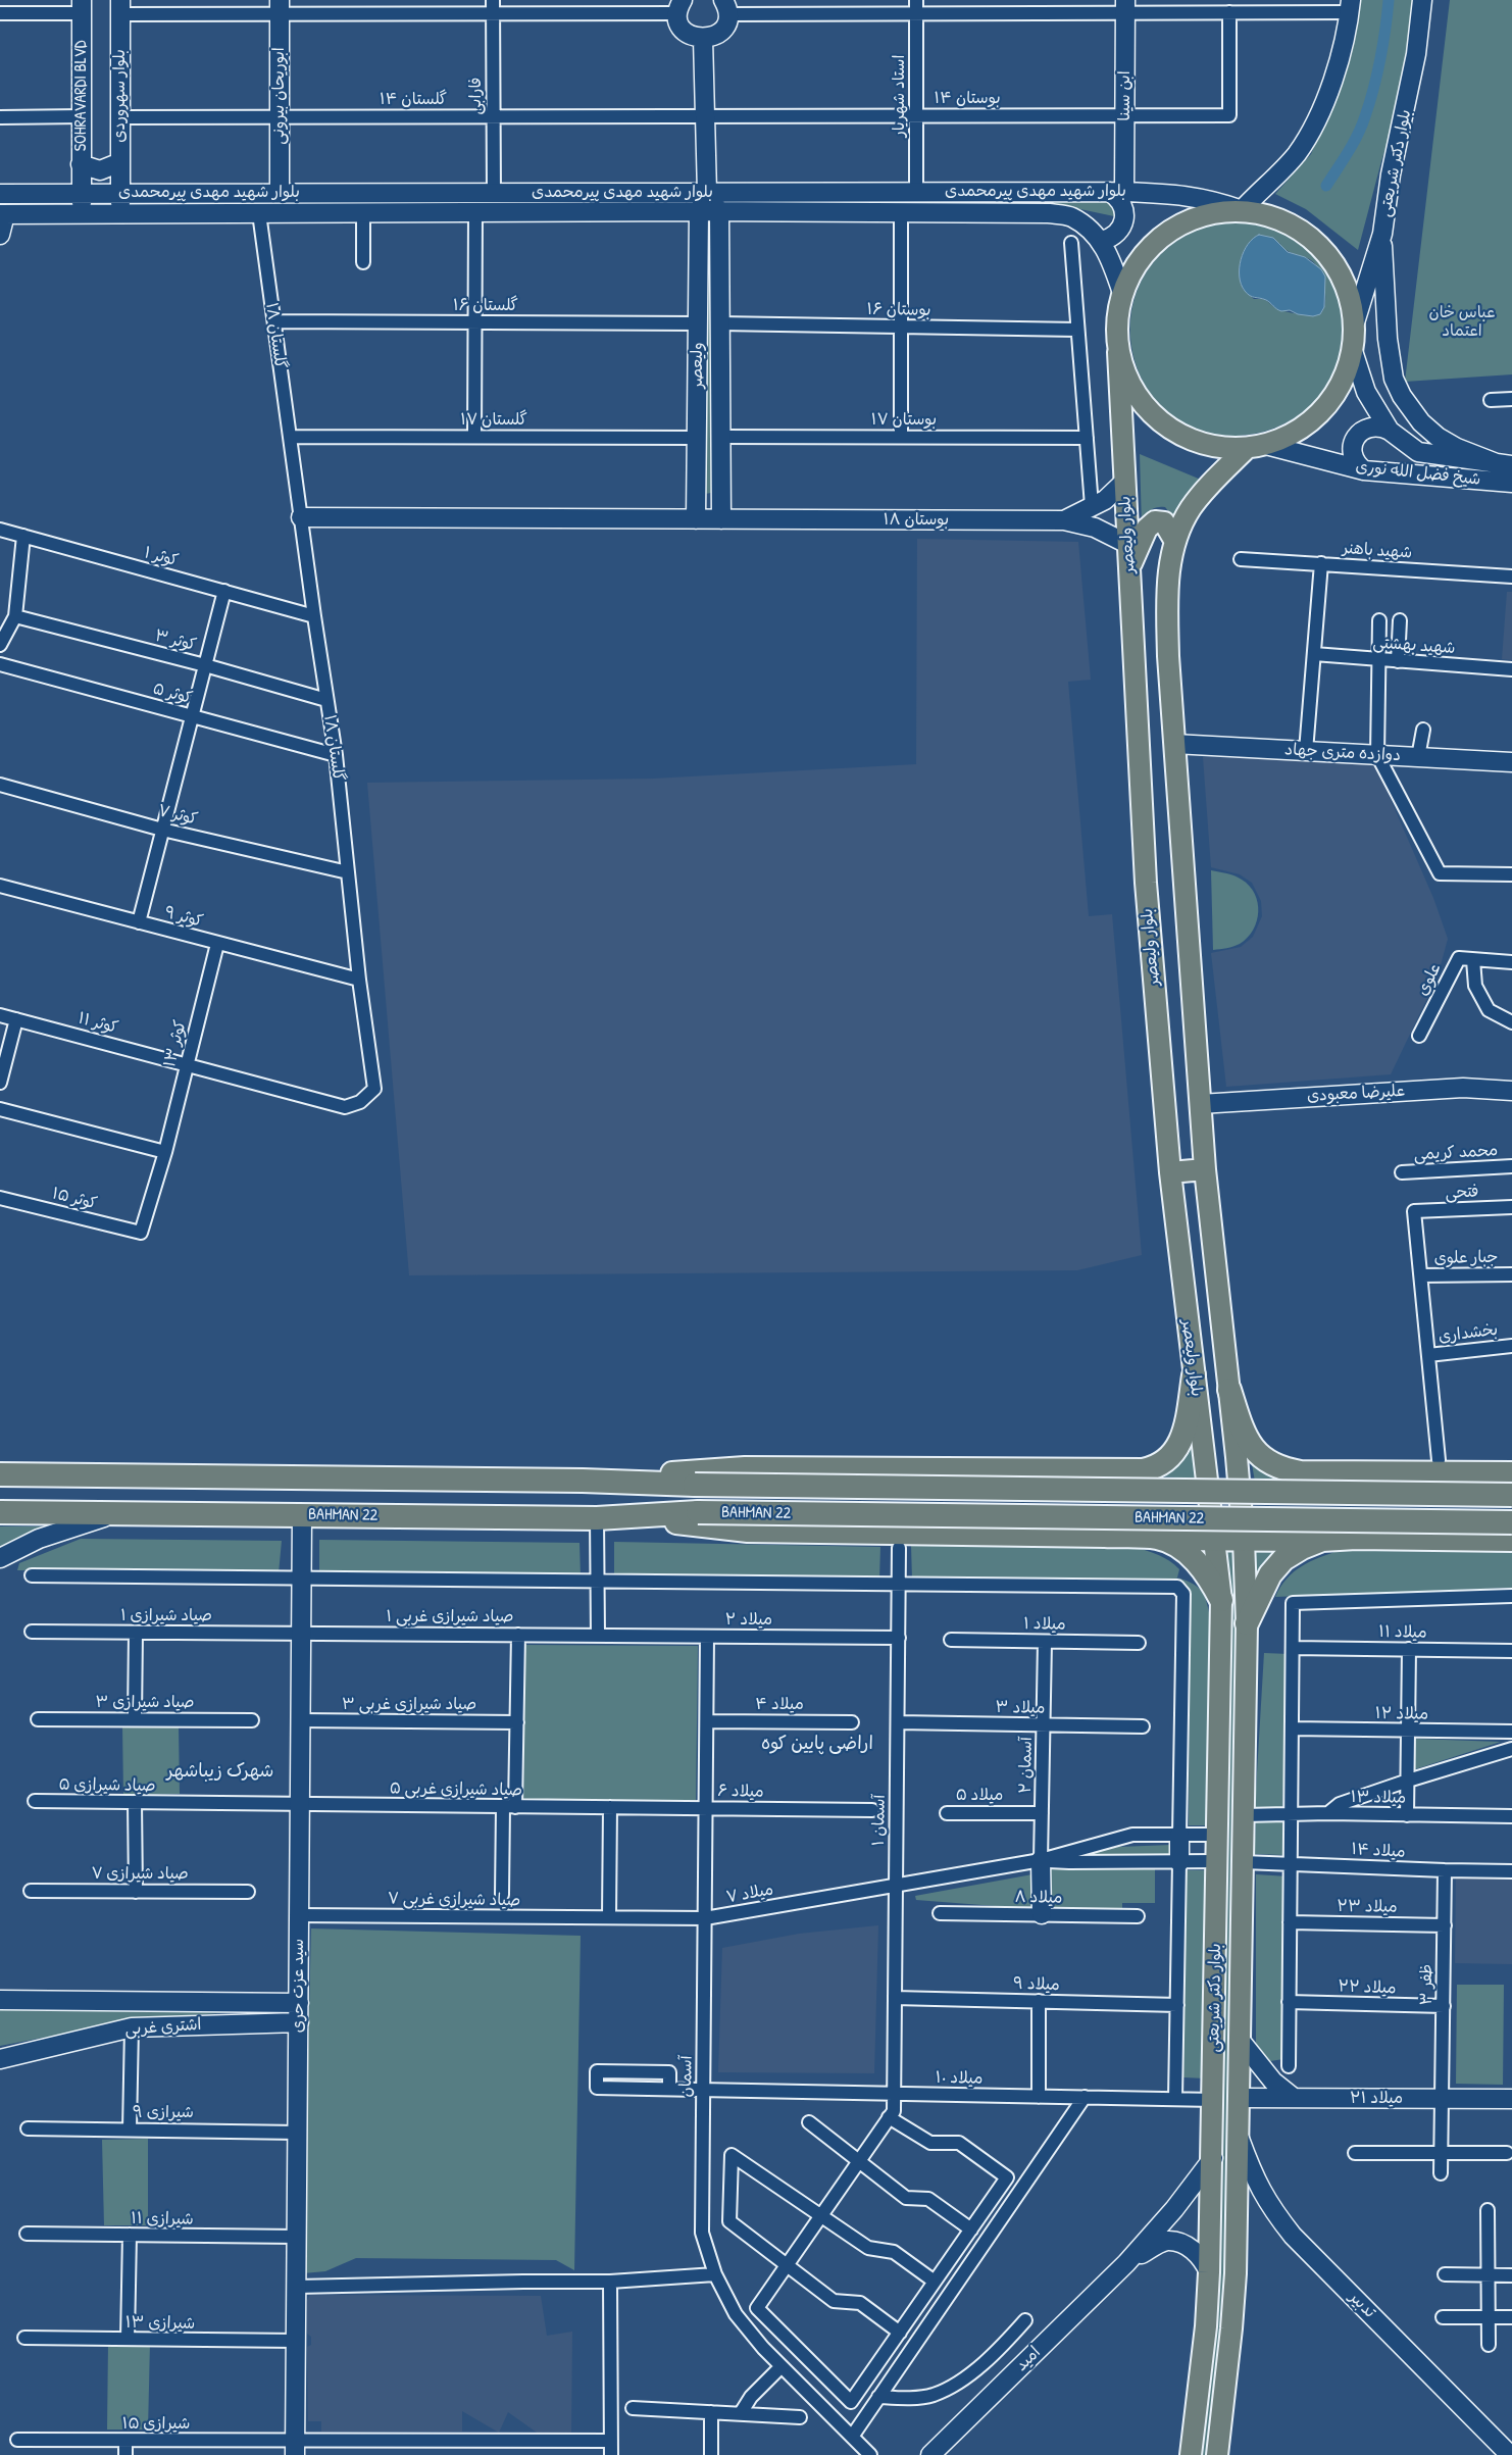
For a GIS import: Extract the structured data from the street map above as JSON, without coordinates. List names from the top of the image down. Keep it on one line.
{"streets":{"highway":["BAHMAN 22"],"main road":["بلوار دکتر شریعتی","بلوار ولیعصر"],"street":["SOHRAVARDI BLVD","بلوار سهروردی","ابوریحان بیرونی","فارابی","استاد شهریار","ابن سینا","بوستان ۱۴","گلستان ۱۴","بلوار شهید مهدی پیرمحمدی","گلستان ۱۶","بوستان ۱۶","گلستان ۱۸","ولیعصر","گلستان ۱۷","بوستان ۱۷","شیخ فضل الله نوری","بوستان ۱۸","شهید باهنر","کوثر ۱","کوثر ۳","شهید بهشتی","کوثر ۵","دوازده متری جهاد","کوثر ۷","کوثر ۹","علوی","کوثر ۱۱","کوثر ۱۳","علیرضا معبودی","محمد کریمی","فتحی","۱۵ کوثر","جبار علوی","بخشداری","صیاد شیرازی ۱","صیاد شیرازی غربی ۱","میلاد ۲","میلاد ۱","میلاد ۱۱","صیاد شیرازی ۳","صیاد شیرازی غربی ۳","میلاد ۴","میلاد ۳","میلاد ۱۲","آسمان ۲","صیاد شیرازی ۵","صیاد شیرازی غربی ۵","میلاد ۶","میلاد ۵","میلاد ۱۳","آسمان ۱","میلاد ۱۴","صیاد شیرازی ۷","میلاد ۷","میلاد ۸","صیاد شیرازی غربی ۷","میلاد ۲۳","میلاد ۹","ظفر ۳","سید عزت حری","میلاد ۲۲","اشتری غربی","آسمان","میلاد ۱۰","میلاد ۲۱","شیرازی ۹","شیرازی ۱۱","تدبیر","شیرازی ۱۳","امید","شیرازی ۱۵"]},"crossings":[["SOHRAVARDI BLVD","بلوار شهید مهدی پیرمحمدی"],["بلوار سهروردی","گلستان ۱۴"],["بلوار سهروردی","بلوار شهید مهدی پیرمحمدی"],["ابوریحان بیرونی","گلستان ۱۴"],["ابوریحان بیرونی","بلوار شهید مهدی پیرمحمدی"],["فارابی","گلستان ۱۴"],["فارابی","بلوار شهید مهدی پیرمحمدی"],["استاد شهریار","بوستان ۱۴"],["استاد شهریار","بلوار شهید مهدی پیرمحمدی"],["ابن سینا","بوستان ۱۴"],["ابن سینا","بلوار شهید مهدی پیرمحمدی"],["بوستان ۱۴","گلستان ۱۴"],["بلوار دکتر شریعتی","بلوار ولیعصر"],["بلوار دکتر شریعتی","میلاد ۱۳"],["بلوار دکتر شریعتی","میلاد ۱۴"],["بلوار دکتر شریعتی","میلاد ۸"],["بلوار دکتر شریعتی","میلاد ۱۰"],["بلوار دکتر شریعتی","میلاد ۲۱"],["بلوار دکتر شریعتی","تدبیر"],["بلوار شهید مهدی پیرمحمدی","گلستان ۱۸"],["بلوار شهید مهدی پیرمحمدی","ولیعصر"],["گلستان ۱۶","گلستان ۱۸"],["گلستان ۱۶","ولیعصر"],["بوستان ۱۶","ولیعصر"],["گلستان ۱۸","گلستان ۱۷"],["گلستان ۱۸","کوثر ۱"],["گلستان ۱۸","کوثر ۳"],["گلستان ۱۸","کوثر ۵"],["گلستان ۱۸","کوثر ۷"],["گلستان ۱۸","کوثر ۹"],["گلستان ۱۸","کوثر ۱۱"],["ولیعصر","گلستان ۱۷"],["ولیعصر","بوستان ۱۷"],["ولیعصر","بوستان ۱۸"],["بوستان ۱۸","بلوار ولیعصر"],["بلوار ولیعصر","دوازده متری جهاد"],["بلوار ولیعصر","علیرضا معبودی"],["کوثر ۹","کوثر ۱۱"],["کوثر ۹","کوثر ۱۳"],["کوثر ۱۱","کوثر ۱۳"],["کوثر ۱۳","۱۵ کوثر"],["فتحی","جبار علوی"],["BAHMAN 22","سید عزت حری"],["صیاد شیرازی ۱","صیاد شیرازی غربی ۱"],["صیاد شیرازی ۱","سید عزت حری"],["صیاد شیرازی غربی ۱","میلاد ۲"],["صیاد شیرازی غربی ۱","سید عزت حری"],["میلاد ۲","آسمان ۱"],["میلاد ۲","آسمان"],["میلاد ۱","آسمان ۲"],["صیاد شیرازی غربی ۳","سید عزت حری"],["میلاد ۴","آسمان"],["میلاد ۳","آسمان ۲"],["میلاد ۳","آسمان ۱"],["آسمان ۲","میلاد ۵"],["آسمان ۲","میلاد ۸"],["صیاد شیرازی ۵","صیاد شیرازی غربی ۵"],["صیاد شیرازی ۵","سید عزت حری"],["صیاد شیرازی غربی ۵","میلاد ۶"],["صیاد شیرازی غربی ۵","سید عزت حری"],["میلاد ۶","آسمان"],["آسمان ۱","میلاد ۷"],["آسمان ۱","میلاد ۸"],["آسمان ۱","میلاد ۹"],["آسمان ۱","میلاد ۱۰"],["میلاد ۱۴","ظفر ۳"],["میلاد ۷","میلاد ۸"],["میلاد ۷","صیاد شیرازی غربی ۷"],["میلاد ۷","آسمان"],["صیاد شیرازی غربی ۷","سید عزت حری"],["میلاد ۲۳","ظفر ۳"],["ظفر ۳","میلاد ۲۲"],["ظفر ۳","میلاد ۲۱"],["سید عزت حری","اشتری غربی"],["سید عزت حری","شیرازی ۹"],["سید عزت حری","شیرازی ۱۱"],["سید عزت حری","شیرازی ۱۳"],["سید عزت حری","شیرازی ۱۵"],["آسمان","میلاد ۱۰"]],"districts":["اراضی پایین کوه","شهرک زیباشهر"],"parks":["عباس خان اعتماد"]}
